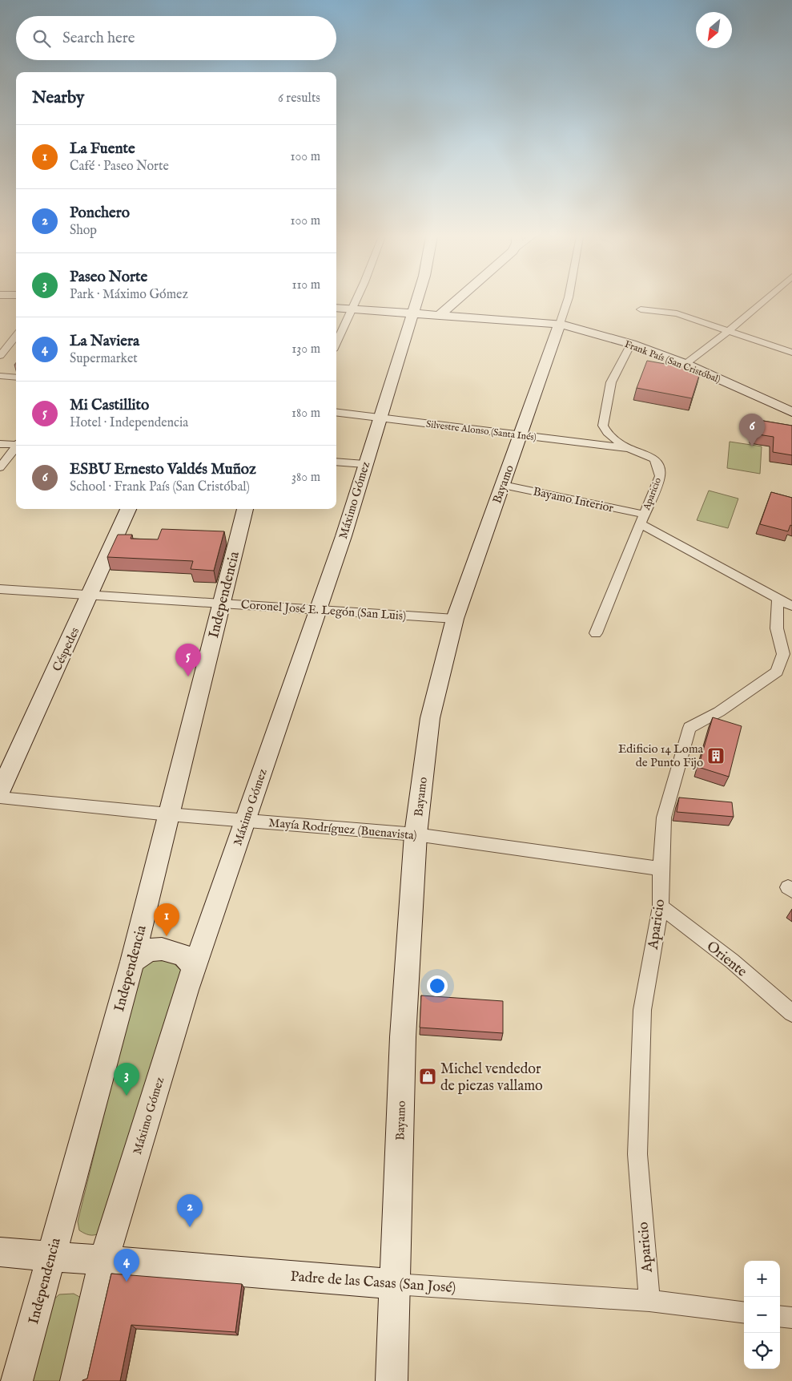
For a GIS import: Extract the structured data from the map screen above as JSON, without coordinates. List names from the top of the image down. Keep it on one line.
{"streets":{"street":["Frank País (San Cristóbal)","Silvestre Alonso (Santa Inés)","Bayamo","Aparicio","Bayamo Interior","Máximo Gómez","Independencia","Coronel José E. Legón (San Luis)","Céspedes","Mayía Rodríguez (Buenavista)","Oriente","Padre de las Casas (San José)"]},"crossings":[["Frank País (San Cristóbal)","Bayamo"],["Frank País (San Cristóbal)","Aparicio"],["Frank País (San Cristóbal)","Máximo Gómez"],["Silvestre Alonso (Santa Inés)","Bayamo"],["Silvestre Alonso (Santa Inés)","Aparicio"],["Silvestre Alonso (Santa Inés)","Máximo Gómez"],["Bayamo","Bayamo Interior"],["Bayamo","Coronel José E. Legón (San Luis)"],["Bayamo","Mayía Rodríguez (Buenavista)"],["Bayamo","Padre de las Casas (San José)"],["Aparicio","Bayamo Interior"],["Aparicio","Mayía Rodríguez (Buenavista)"],["Aparicio","Oriente"],["Aparicio","Padre de las Casas (San José)"],["Máximo Gómez","Coronel José E. Legón (San Luis)"],["Máximo Gómez","Mayía Rodríguez (Buenavista)"],["Máximo Gómez","Padre de las Casas (San José)"],["Independencia","Coronel José E. Legón (San Luis)"],["Independencia","Mayía Rodríguez (Buenavista)"],["Independencia","Padre de las Casas (San José)"],["Coronel José E. Legón (San Luis)","Céspedes"]],"places":{"building":["Edificio 14 Loma de Punto Fijo"],"shop":["Michel vendedor de piezas vallamo"]},"north":"bottom left","page":{"search":"Search here","heading":["Nearby","6 results"],"list":[{"mark":"1","name":"La Fuente","note":"Café · Paseo Norte","value":"100 m"},{"mark":"2","name":"Ponchero","note":"Shop","value":"100 m"},{"mark":"3","name":"Paseo Norte","note":"Park · Máximo Gómez","value":"110 m"},{"mark":"4","name":"La Naviera","note":"Supermarket","value":"130 m"},{"mark":"5","name":"Mi Castillito","note":"Hotel · Independencia","value":"180 m"},{"mark":"6","name":"ESBU Ernesto Valdés Muñoz","note":"School · Frank País (San Cristóbal)","value":"380 m"}],"pins":["6","5","1","3","2","4"],"map_buttons":["+","−"]}}
